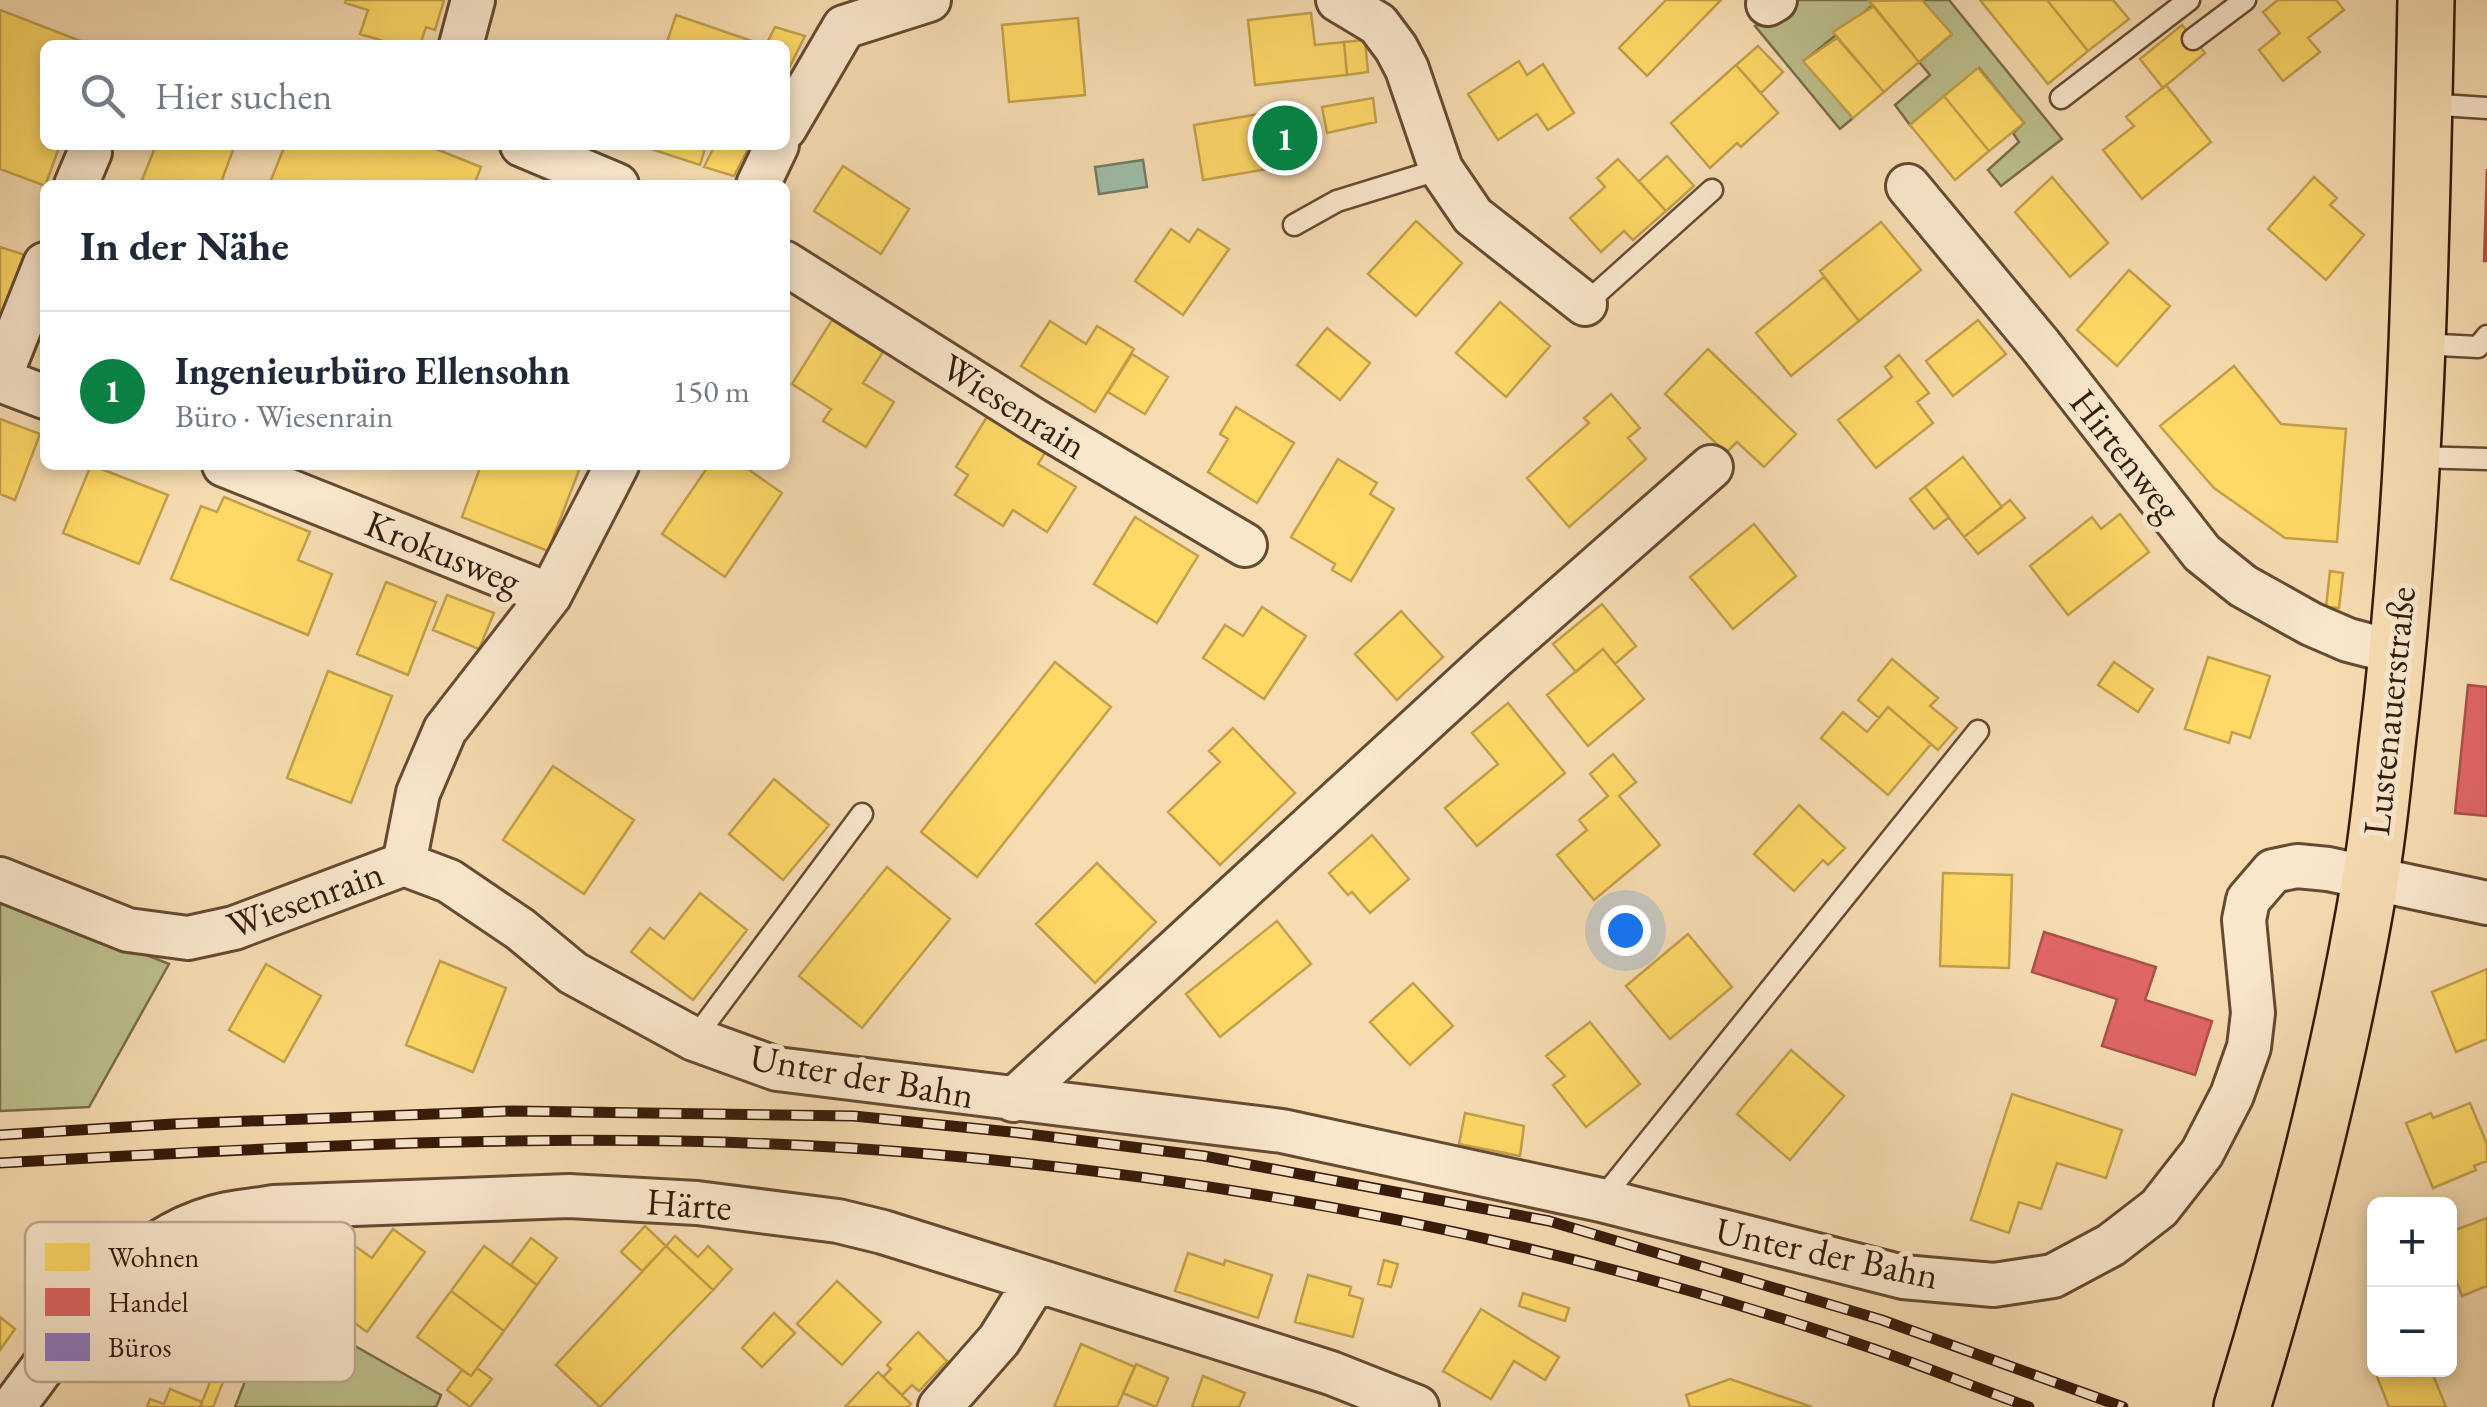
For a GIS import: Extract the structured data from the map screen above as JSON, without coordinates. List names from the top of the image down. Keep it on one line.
{"streets":{"main road":["Lustenauerstraße"],"street":["Wiesenrain","Hirtenweg","Krokusweg","Unter der Bahn","Härte"]},"crossings":[["Wiesenrain","Krokusweg"],["Wiesenrain","Unter der Bahn"],["Hirtenweg","Lustenauerstraße"],["Lustenauerstraße","Unter der Bahn"]],"legend":["Wohnen","Handel","Büros"],"page":{"search":"Hier suchen","pins":"1","heading":"In der Nähe","list":[{"mark":"1","name":"Ingenieurbüro Ellensohn","note":"Büro · Wiesenrain","value":"150 m"}],"map_buttons":["+","−"]}}
